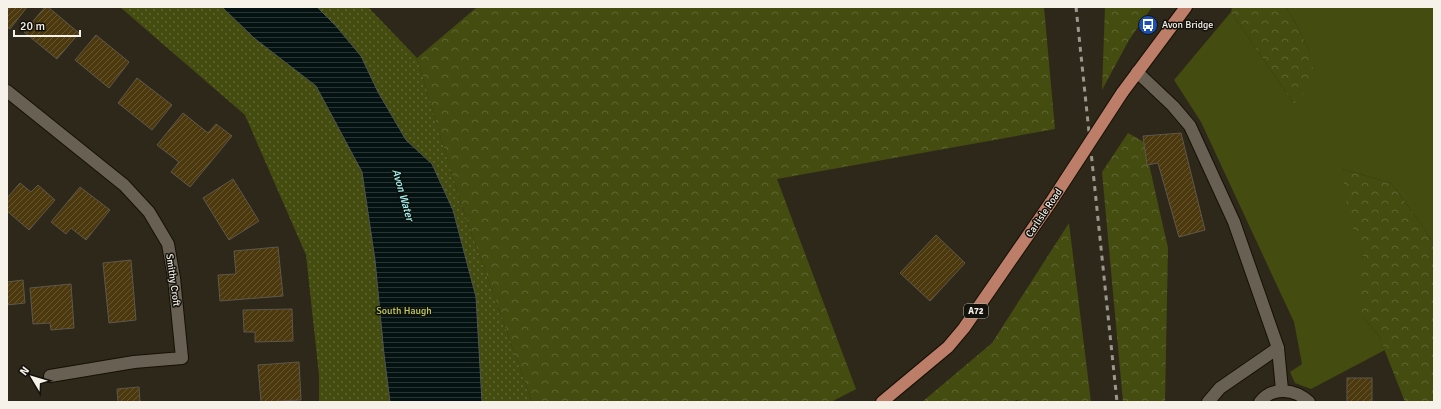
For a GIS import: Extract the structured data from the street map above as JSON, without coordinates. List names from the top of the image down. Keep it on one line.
{"streets":{"main road":["Carlisle Road","A72"],"street":["Smithy Croft"]},"water":["Avon Water"],"parks":["South Haugh"],"places":{"bus stop":["Avon Bridge"]},"scale_bar":"20 m","north":"top left"}
